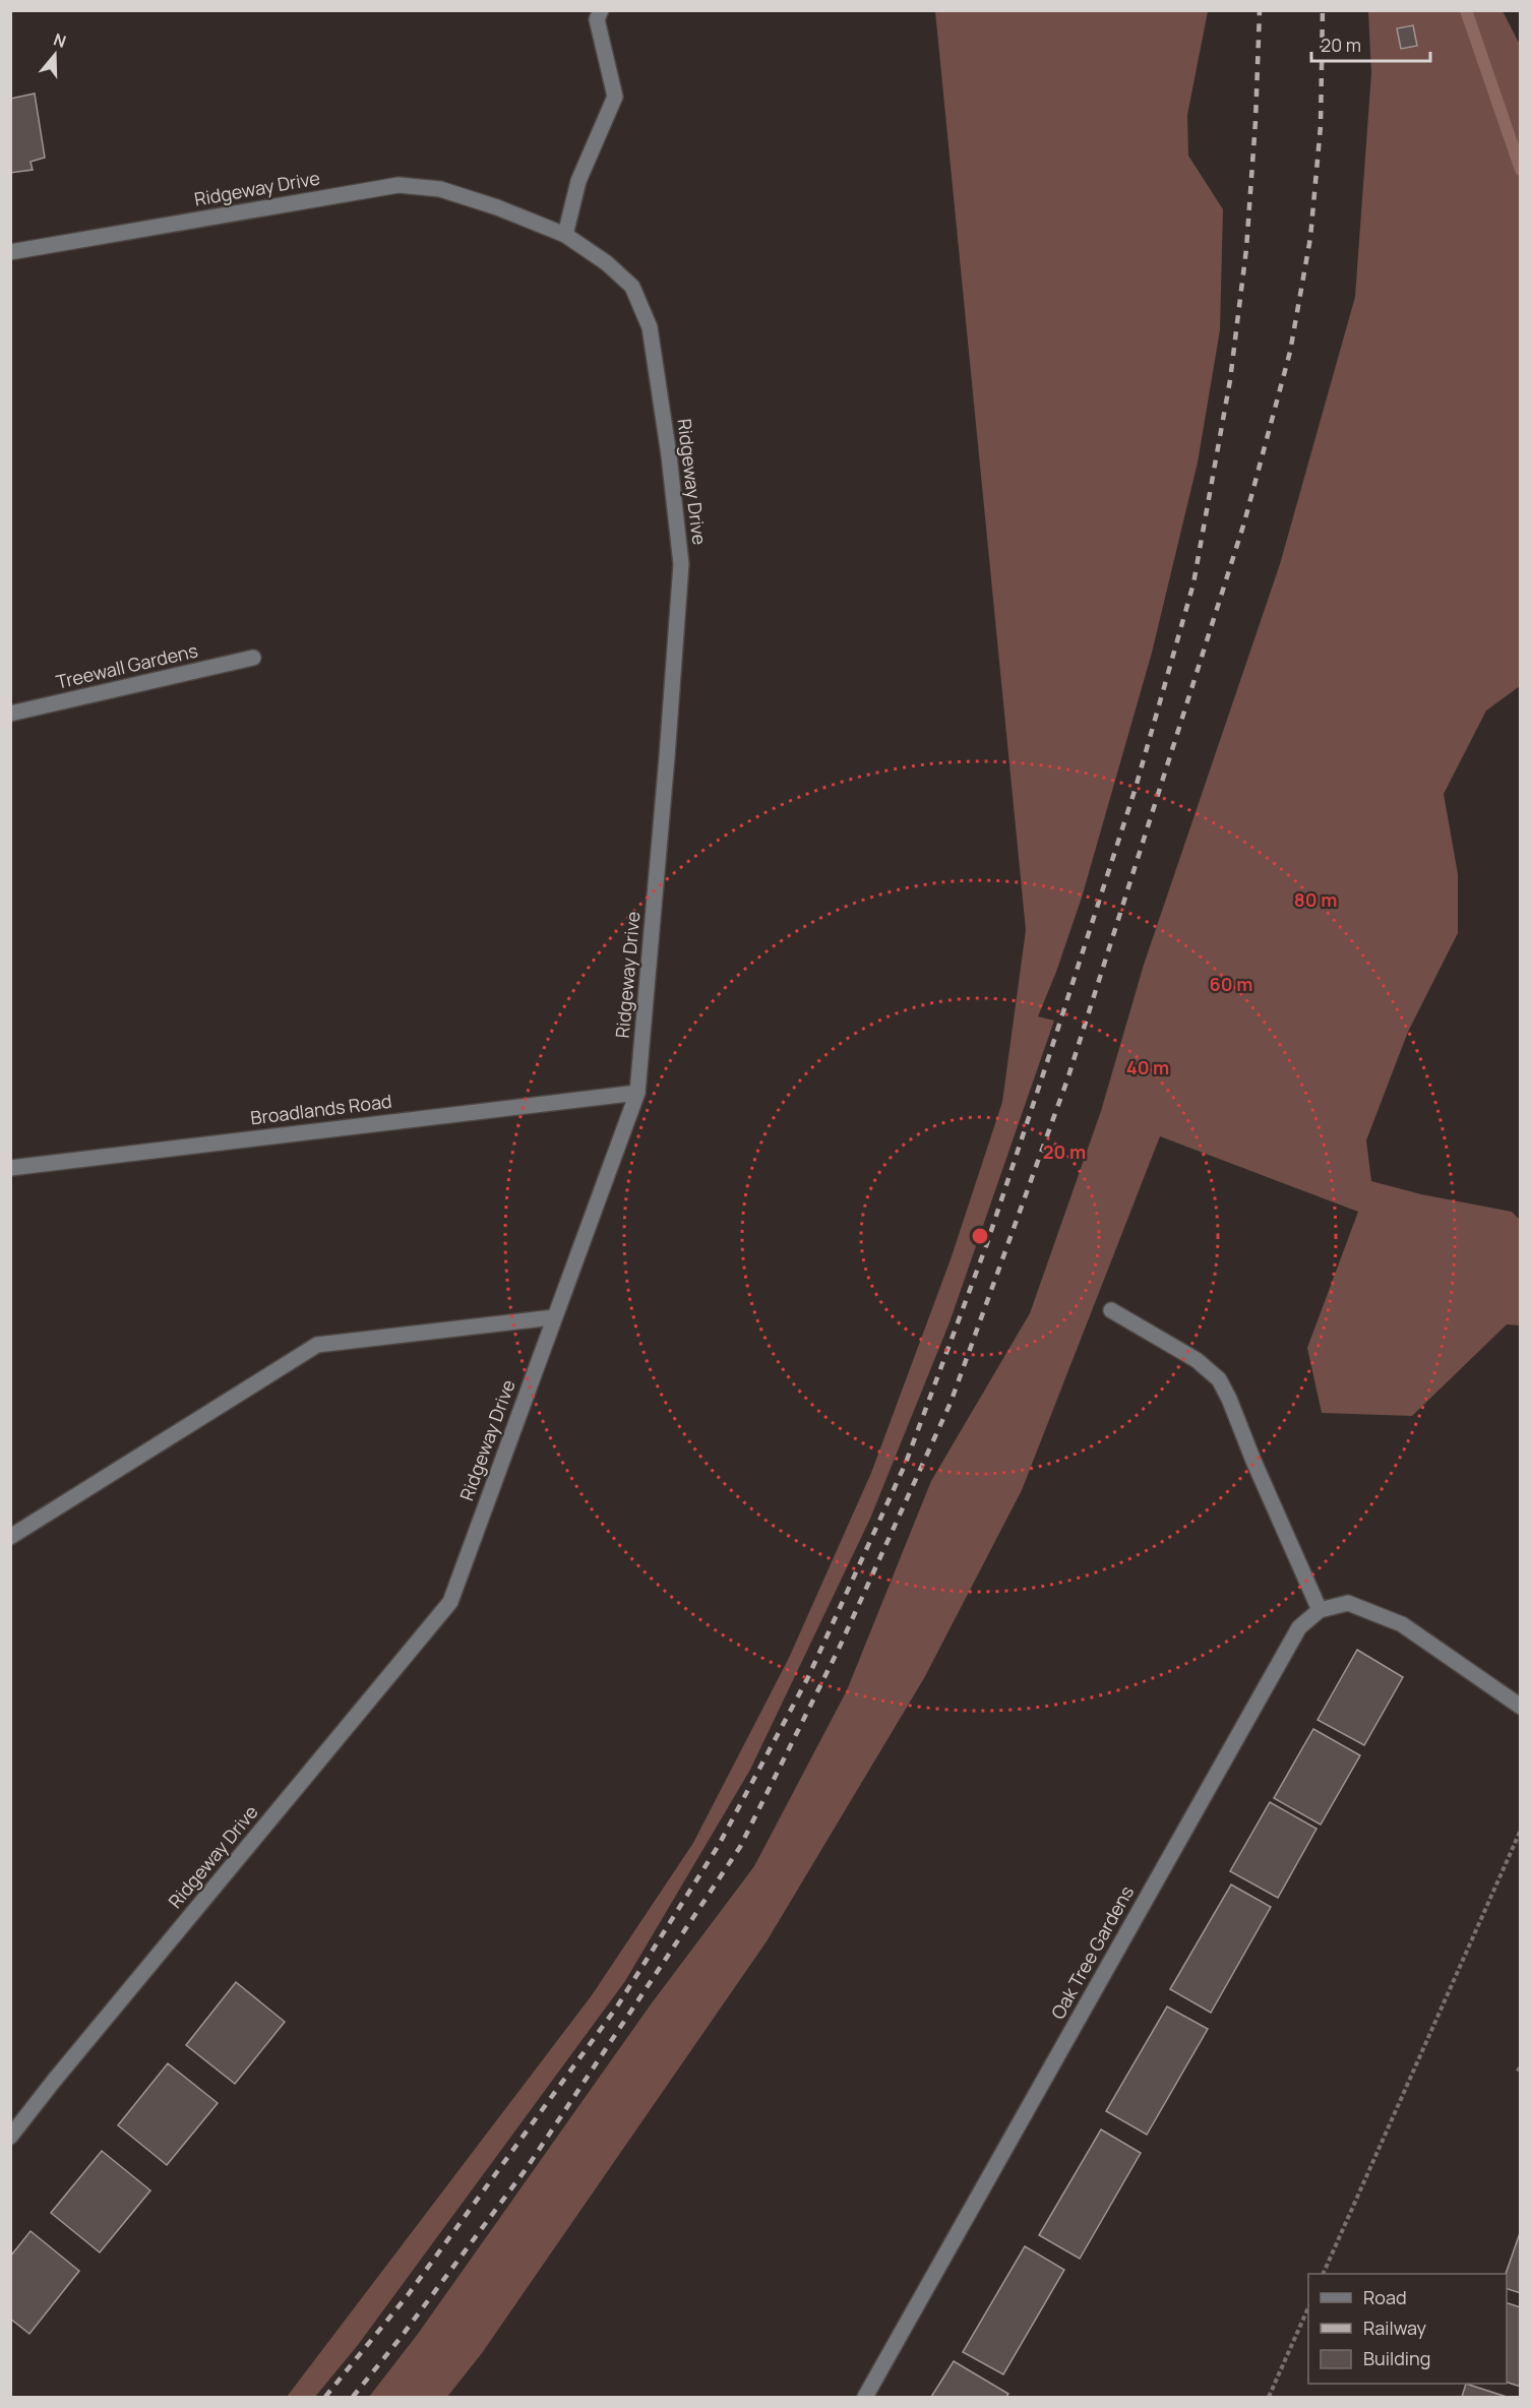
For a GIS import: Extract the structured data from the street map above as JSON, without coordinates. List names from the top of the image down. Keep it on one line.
{"streets":{"street":["Ridgeway Drive","Treewall Gardens","Broadlands Road","Oak Tree Gardens"]},"crossings":[["Ridgeway Drive","Broadlands Road"]],"legend":["Road","Railway","Building"],"scale_bar":"20 m","north":"top","rings":["80 m","60 m","40 m","20 m"]}
